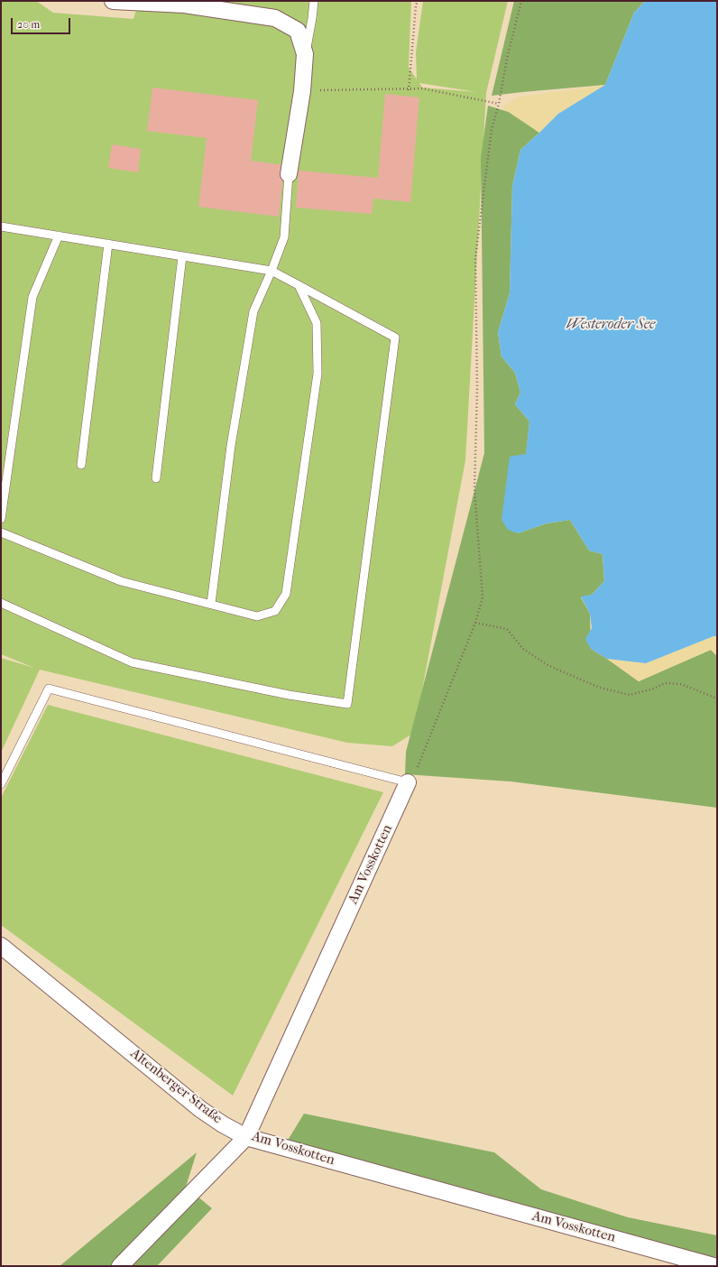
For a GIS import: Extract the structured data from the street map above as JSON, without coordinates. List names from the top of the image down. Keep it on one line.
{"streets":{"street":["Am Vosskotten","Altenberger Straße"]},"crossings":[["Am Vosskotten","Altenberger Straße"]],"water":["Westeroder See"],"scale_bar":"20 m"}
